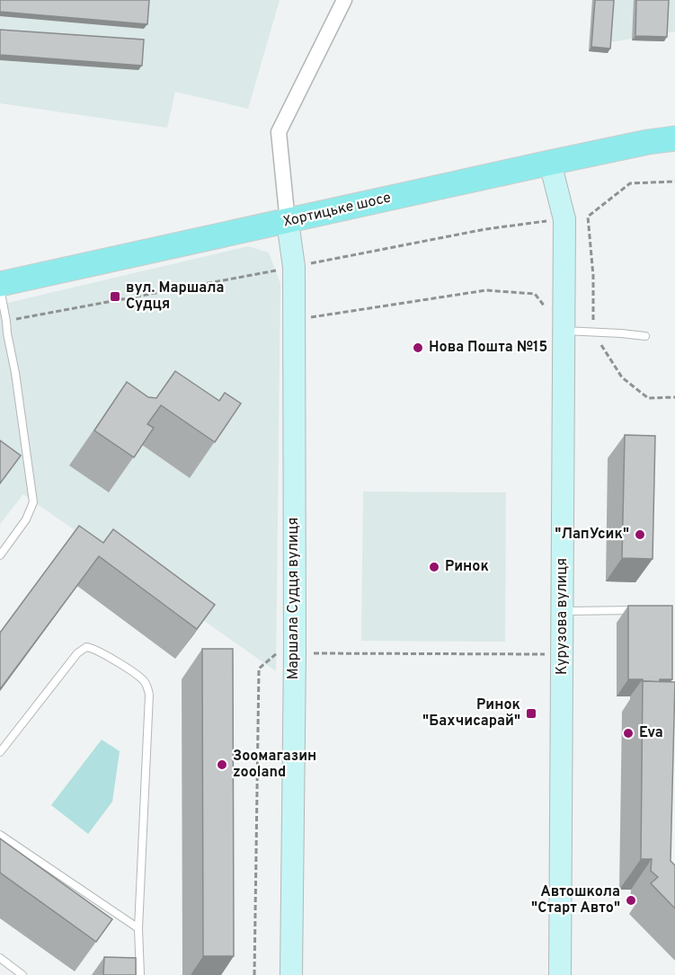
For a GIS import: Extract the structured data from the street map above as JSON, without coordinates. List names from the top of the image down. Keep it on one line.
{"streets":{"main road":["Хортицьке шосе"],"street":["Маршала Судця вулиця","Курузова вулиця"]},"crossings":[["Хортицьке шосе","Маршала Судця вулиця"],["Хортицьке шосе","Курузова вулиця"]],"places":{"transit":["вул. Маршала Судця","Ринок \"Бахчисарай\""],"other":["Нова Пошта №15","\"ЛапУсик\"","Ринок","Eva","Зоомагазин zooland","Автошкола \"Старт Авто\""]}}
